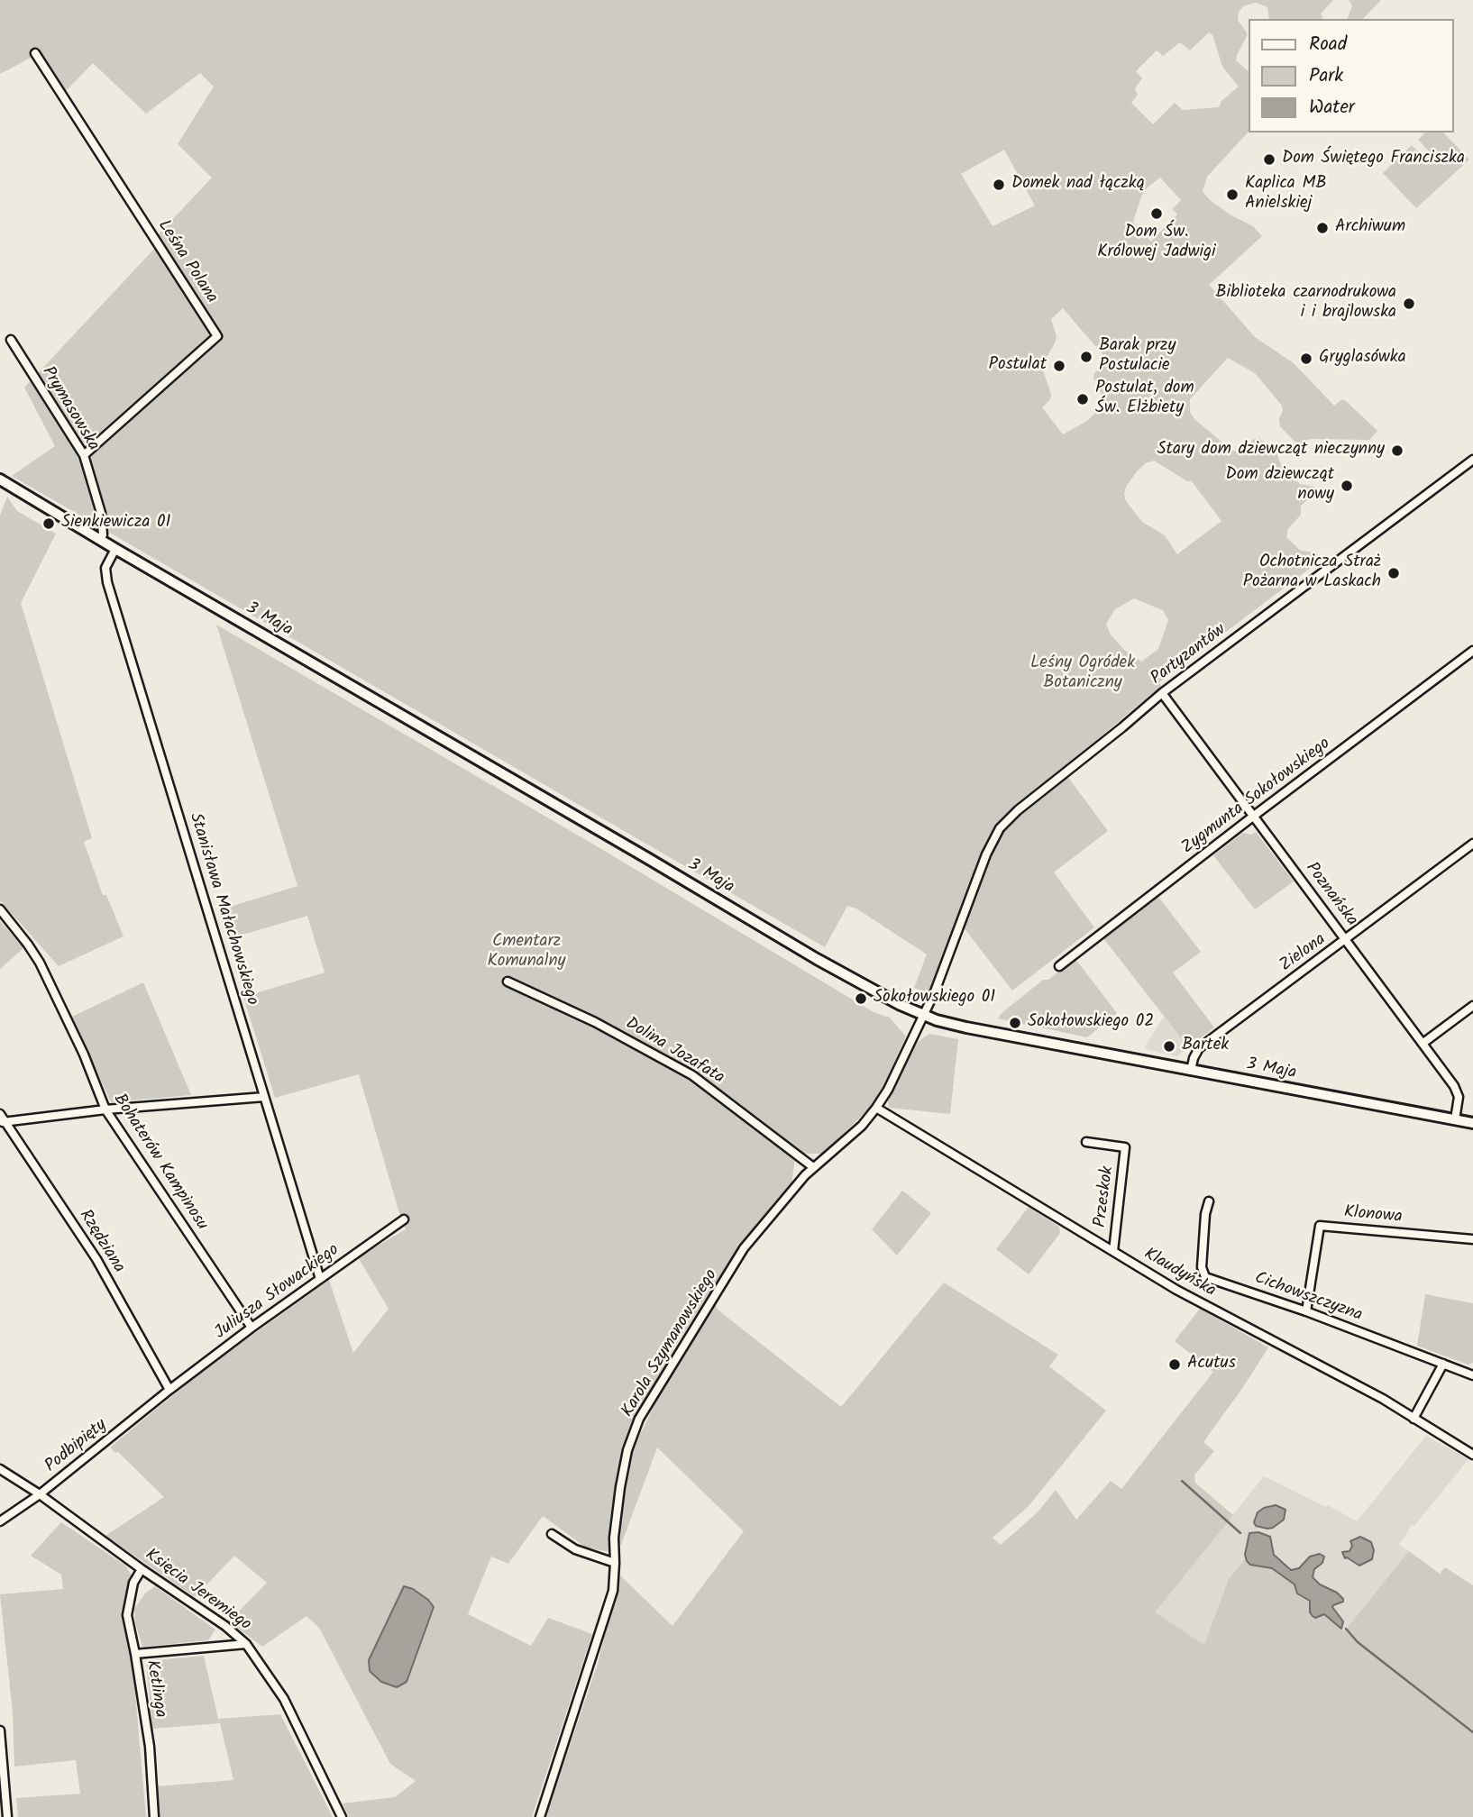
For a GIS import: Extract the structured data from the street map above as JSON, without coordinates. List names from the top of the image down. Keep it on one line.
{"streets":{"street":["Leśna Polana","Prymasowska","3 Maja","Partyzantów","Zygmunta Sokołowskiego","Poznańska","Stanisława Małachowskiego","Zielona","Dolina Jozafata","Bohaterów Kampinosu","Przeskok","Klonowa","Rzędziana","Klaudyńska","Juliusza Słowackiego","Cichowszczyzna","Karola Szymanowskiego","Podbipięty","Księcia Jeremiego","Ketlinga"]},"crossings":[["Leśna Polana","Prymasowska"],["3 Maja","Partyzantów"],["3 Maja","Poznańska"],["3 Maja","Stanisława Małachowskiego"],["3 Maja","Zielona"],["3 Maja","Karola Szymanowskiego"],["Partyzantów","Poznańska"],["Partyzantów","Karola Szymanowskiego"],["Zygmunta Sokołowskiego","Poznańska"],["Poznańska","Zielona"],["Stanisława Małachowskiego","Juliusza Słowackiego"],["Dolina Jozafata","Karola Szymanowskiego"],["Bohaterów Kampinosu","Juliusza Słowackiego"],["Przeskok","Klaudyńska"],["Klonowa","Cichowszczyzna"],["Rzędziana","Juliusza Słowackiego"],["Rzędziana","Podbipięty"],["Klaudyńska","Karola Szymanowskiego"],["Juliusza Słowackiego","Podbipięty"],["Podbipięty","Księcia Jeremiego"],["Księcia Jeremiego","Ketlinga"]],"parks":["Leśny Ogródek Botaniczny","Cmentarz Komunalny"],"places":["Dom Świętego Franciszka","Domek nad łączką","Kaplica MB Anielskiej","Dom Św. Królowej Jadwigi","Archiwum","Biblioteka czarnodrukowa i i brajlowska","Barak przy Postulacie","Gryglasówka","Postulat","Postulat, dom Św. Elżbiety","Stary dom dziewcząt nieczynny","Dom dziewcząt nowy","Sienkiewicza 01","Ochotnicza Straż Pożarna w Laskach","Sokołowskiego 01","Sokołowskiego 02","Bartek","Acutus"],"legend":["Road","Park","Water"]}
